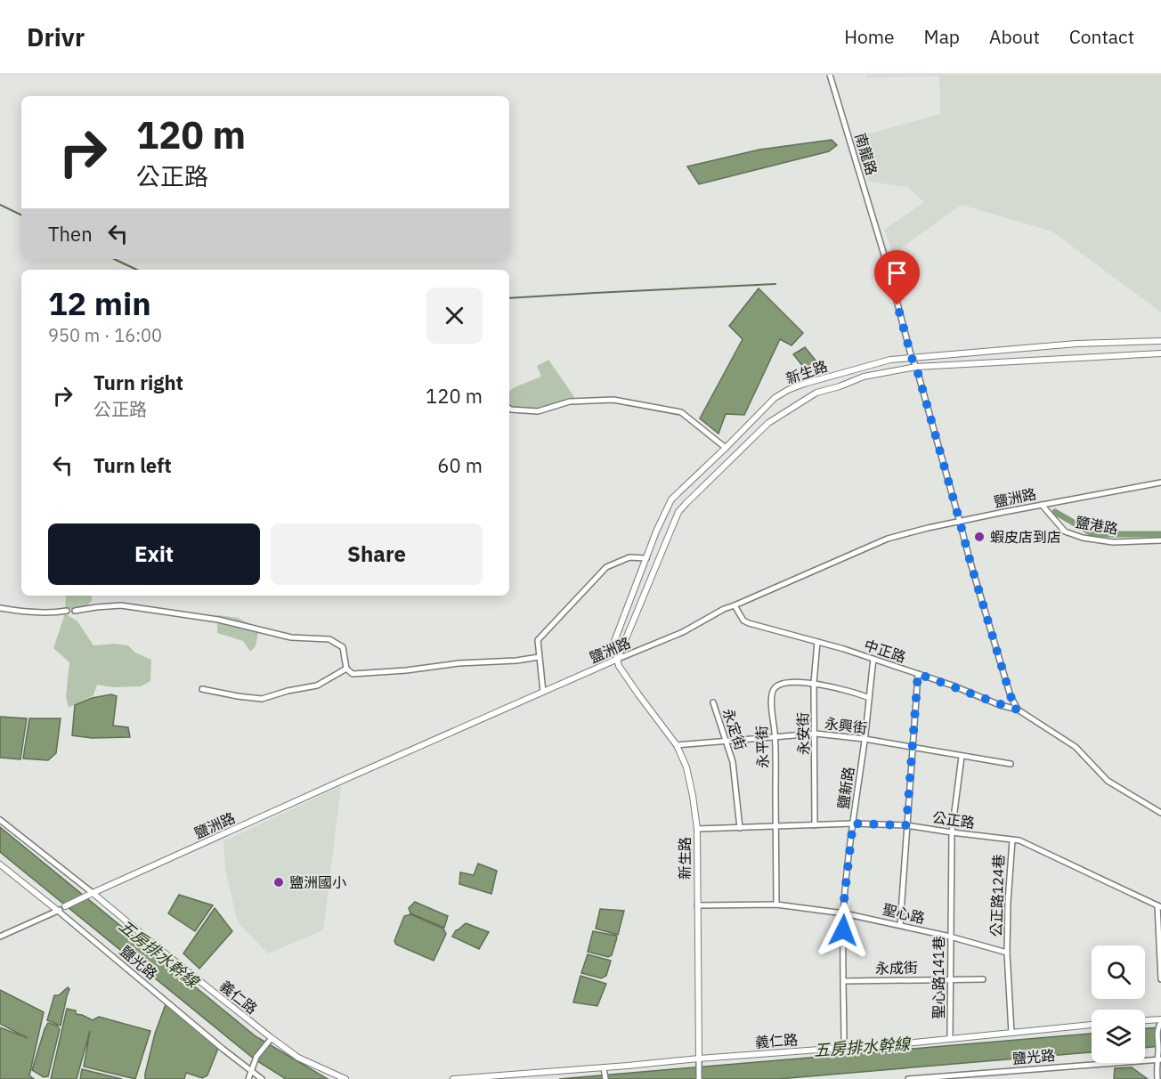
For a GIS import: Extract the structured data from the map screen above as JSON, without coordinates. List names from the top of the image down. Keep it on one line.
{"streets":{"street":["南龍路","新生路","鹽洲路","鹽港路","中正路","永興街","永定街","永安街","永平街","鹽新路","公正路","公正路124巷","聖心路","鹽光路","永成街","聖心路141巷","義仁路"]},"crossings":[["南龍路","新生路"],["南龍路","鹽洲路"],["南龍路","中正路"],["新生路","鹽洲路"],["新生路","永興街"],["新生路","公正路"],["新生路","聖心路"],["新生路","義仁路"],["鹽洲路","鹽港路"],["鹽洲路","中正路"],["鹽洲路","義仁路"],["中正路","永安街"],["中正路","鹽新路"],["永興街","永定街"],["永興街","永安街"],["永興街","永平街"],["永興街","鹽新路"],["永興街","聖心路141巷"],["永定街","公正路"],["永安街","永平街"],["永安街","公正路"],["永平街","鹽新路"],["永平街","公正路"],["永平街","聖心路"],["鹽新路","公正路"],["鹽新路","聖心路"],["鹽新路","永成街"],["鹽新路","義仁路"],["公正路","公正路124巷"],["公正路","聖心路141巷"],["公正路124巷","聖心路"],["公正路124巷","義仁路"],["聖心路","聖心路141巷"],["永成街","聖心路141巷"],["聖心路141巷","義仁路"]],"water":["五房排水幹線"],"places":["蝦皮店到店","鹽洲國小"],"page":{"header":"Drivr","nav":["Home","Map","About","Contact"],"turn":["120 m","公正路"],"then":"Then","heading":["12 min","950 m · 16:00"],"list":[{"name":"Turn right","note":"公正路","value":"120 m"},{"name":"Turn left","value":"60 m"}],"buttons":["Exit","Share"]}}
